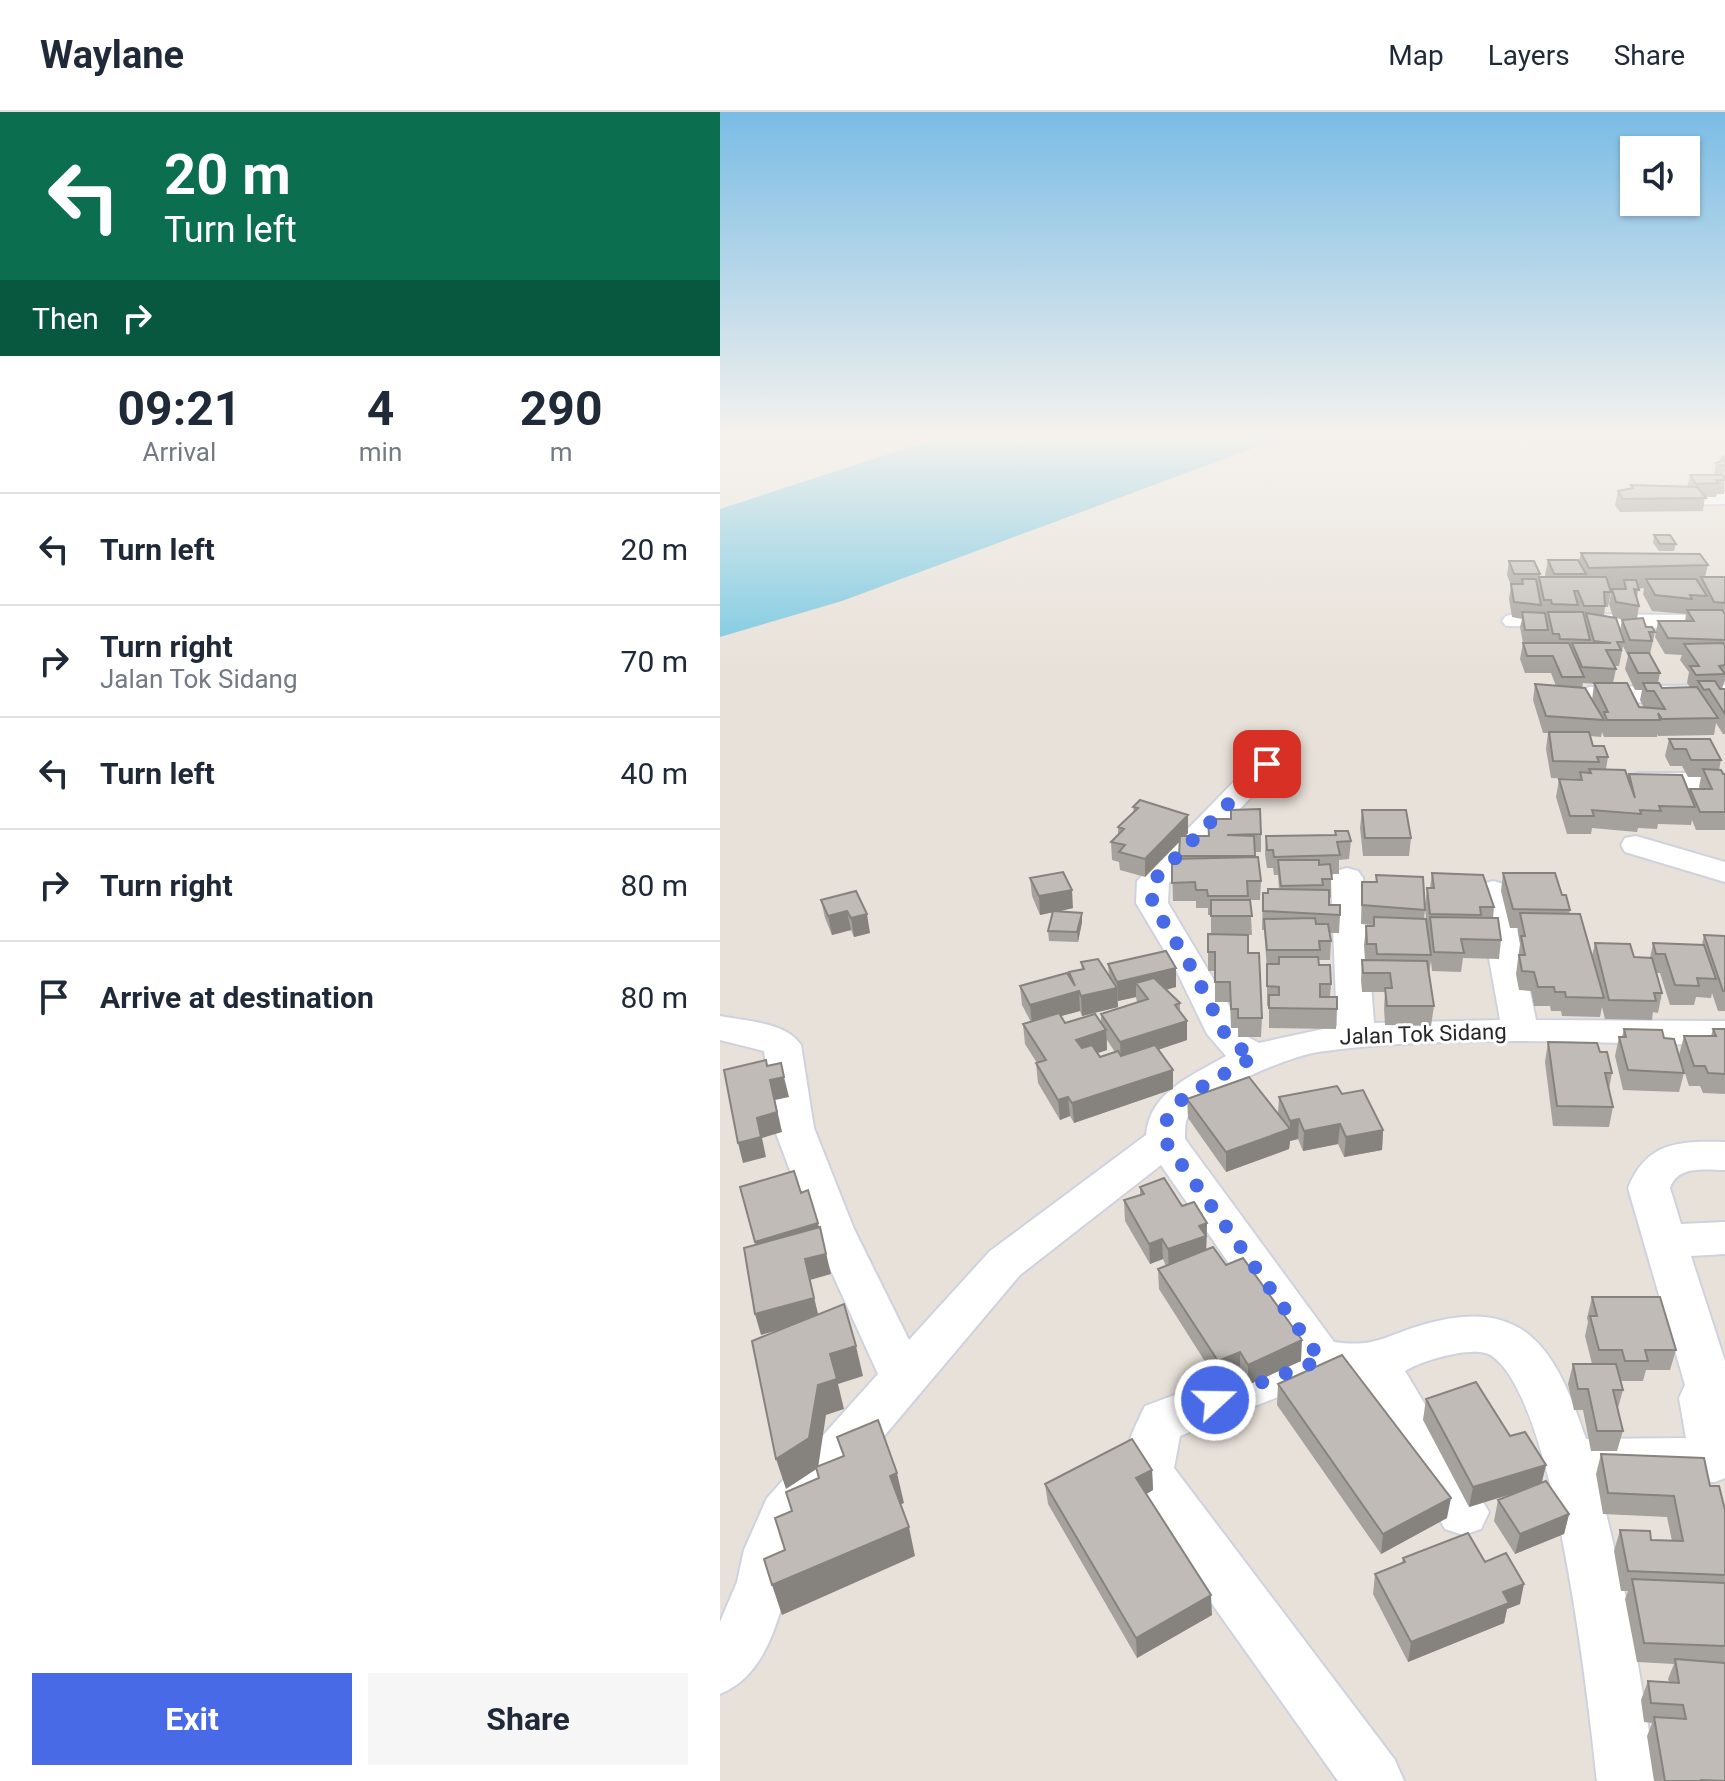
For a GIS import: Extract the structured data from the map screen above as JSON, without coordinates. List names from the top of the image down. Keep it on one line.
{"streets":{"street":["Jalan Tok Sidang"]},"page":{"header":"Waylane","nav":["Map","Layers","Share"],"turn":["20 m","Turn left"],"then":"Then","eta":["09:21","Arrival","4","min","290","m"],"list":[{"name":"Turn left","value":"20 m"},{"name":"Turn right","note":"Jalan Tok Sidang","value":"70 m"},{"name":"Turn left","value":"40 m"},{"name":"Turn right","value":"80 m"},{"name":"Arrive at destination","value":"80 m"}],"buttons":["Exit","Share"]}}
